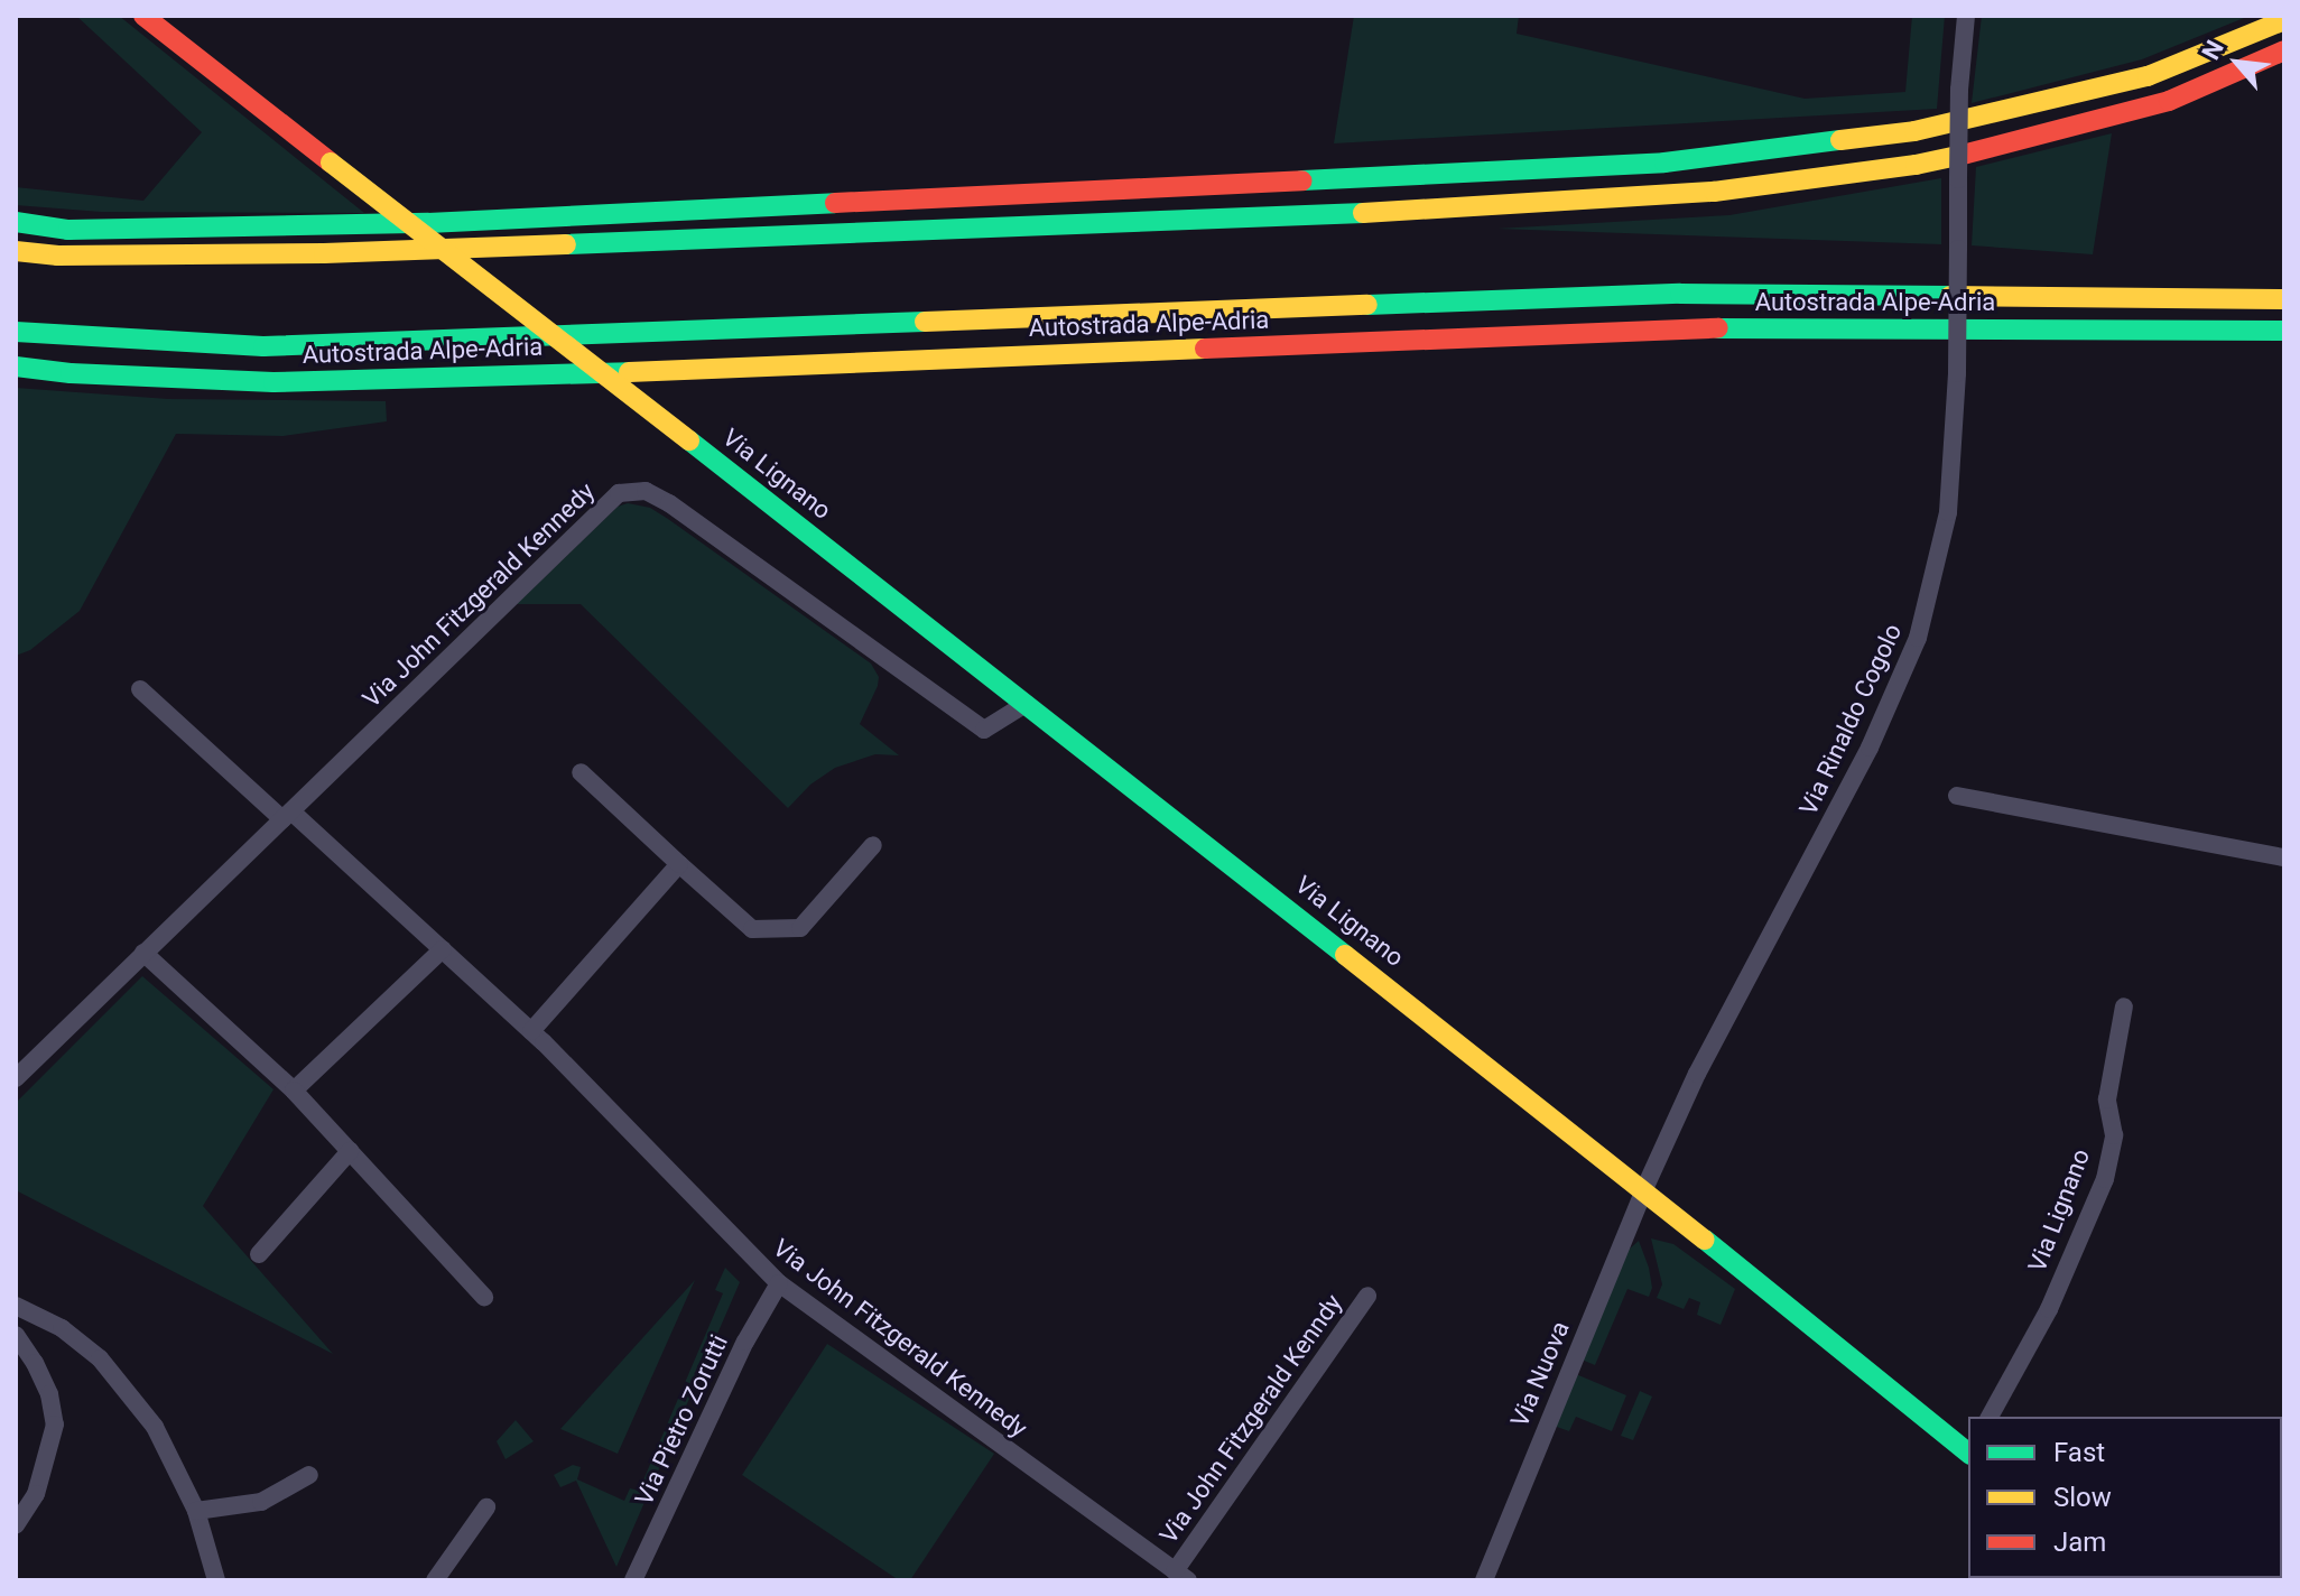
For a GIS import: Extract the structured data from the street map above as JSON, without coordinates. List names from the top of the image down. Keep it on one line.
{"streets":{"main road":["Autostrada Alpe-Adria","Via Lignano"],"street":["Via John Fitzgerald Kennedy","Via Rinaldo Cogolo","Via Nuova","Via John Fitzgerald Kenndy","Via Pietro Zorutti"]},"crossings":[["Via Lignano","Via John Fitzgerald Kennedy"],["Via Lignano","Via Rinaldo Cogolo"],["Via Lignano","Via Nuova"],["Via John Fitzgerald Kennedy","Via John Fitzgerald Kenndy"],["Via John Fitzgerald Kennedy","Via Pietro Zorutti"],["Via Rinaldo Cogolo","Via Nuova"]],"legend":["Fast","Slow","Jam"],"north":"top left"}
